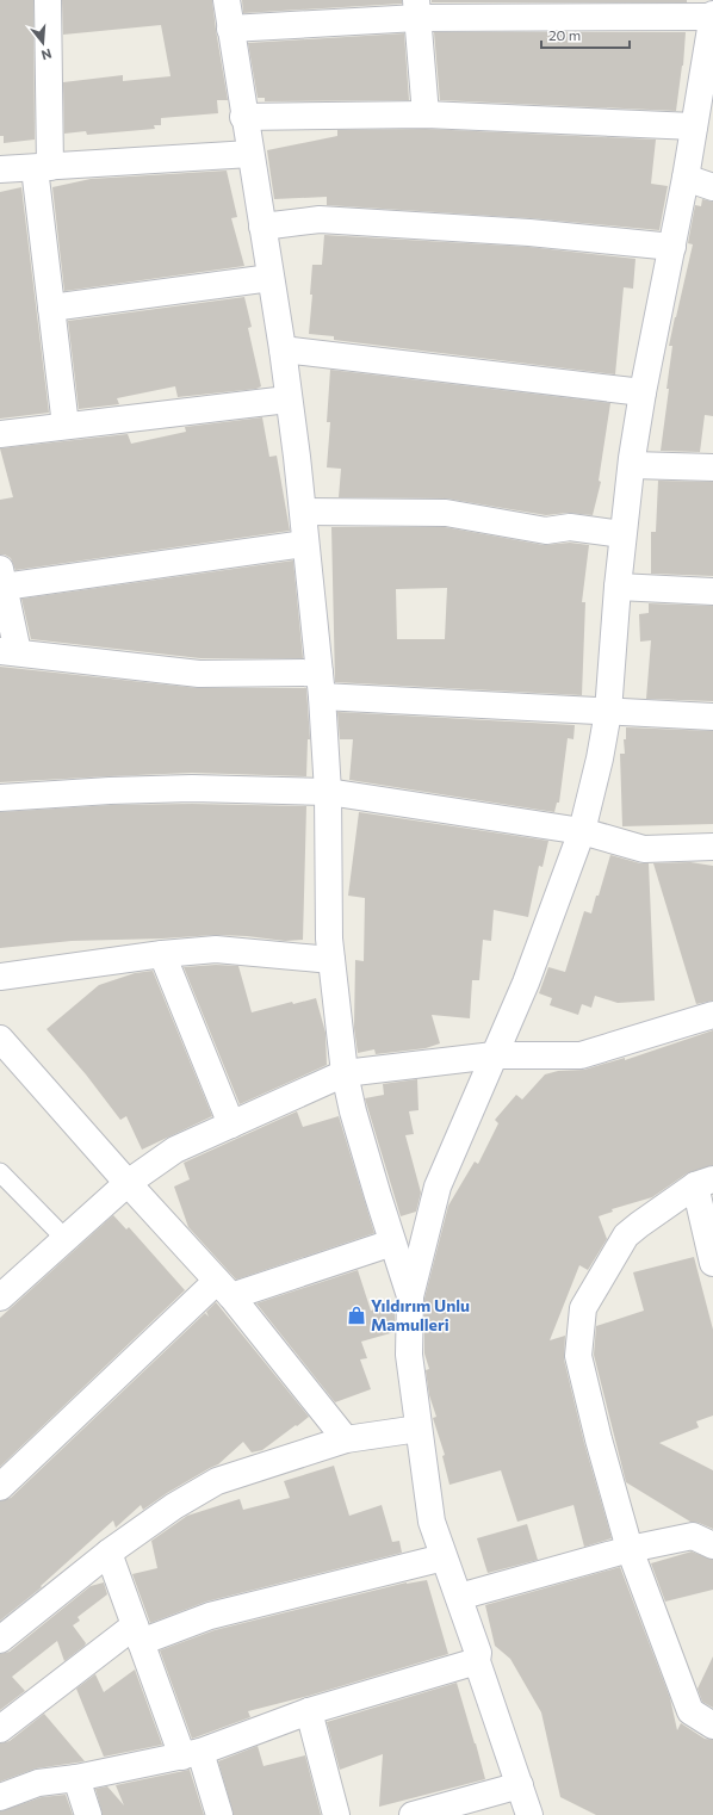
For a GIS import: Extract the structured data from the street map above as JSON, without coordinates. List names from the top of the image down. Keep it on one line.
{"places":{"shop":["Yıldırım Unlu Mamulleri"]},"scale_bar":"20 m","north":"bottom"}
